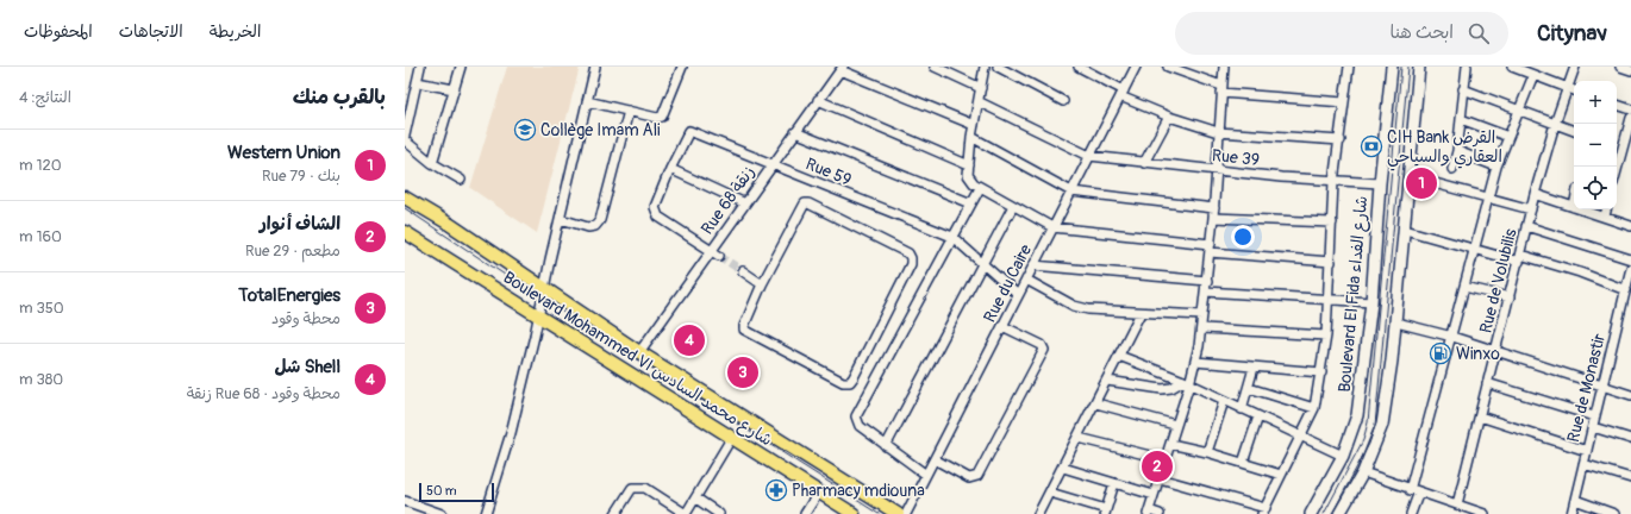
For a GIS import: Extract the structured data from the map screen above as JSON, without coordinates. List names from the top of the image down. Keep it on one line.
{"streets":{"main road":["Boulevard El Fida شارع الفداء","Boulevard Mohammed VI شارع محمد السادس"],"street":["Rue 39","Rue 59","Rue 68 زنقة","Rue de Volubilis","Rue du Caire","Rue de Monastir"]},"crossings":[["Rue 39","Rue du Caire"],["Rue 39","Boulevard El Fida شارع الفداء"],["Rue 59","Rue 68 زنقة"],["Rue 59","Rue du Caire"],["Rue 68 زنقة","Boulevard Mohammed VI شارع محمد السادس"]],"places":{"school or university":["Collège Imam Ali"],"bank":["CIH Bank القرض العقاري والسياحي"],"fuel station":["Winxo"],"pharmacy":["Pharmacy mdiouna"]},"scale_bar":"50 m","page":{"header":"Citynav","search":"ابحث هنا","nav":["الخريطة","الاتجاهات","المحفوظات"],"heading":["بالقرب منك","النتائج: 4"],"map_buttons":["+","−"],"list":[{"mark":"1","name":"Western Union","note":"بنك · Rue 79","value":"120 m"},{"mark":"2","name":"الشاف أنوار","note":"مطعم · Rue 29","value":"160 m"},{"mark":"3","name":"TotalEnergies","note":"محطة وقود","value":"350 m"},{"mark":"4","name":"Shell شل","note":"محطة وقود · Rue 68 زنقة","value":"380 m"}],"pins":["1","4","3","2"],"scale":"50 m"}}
